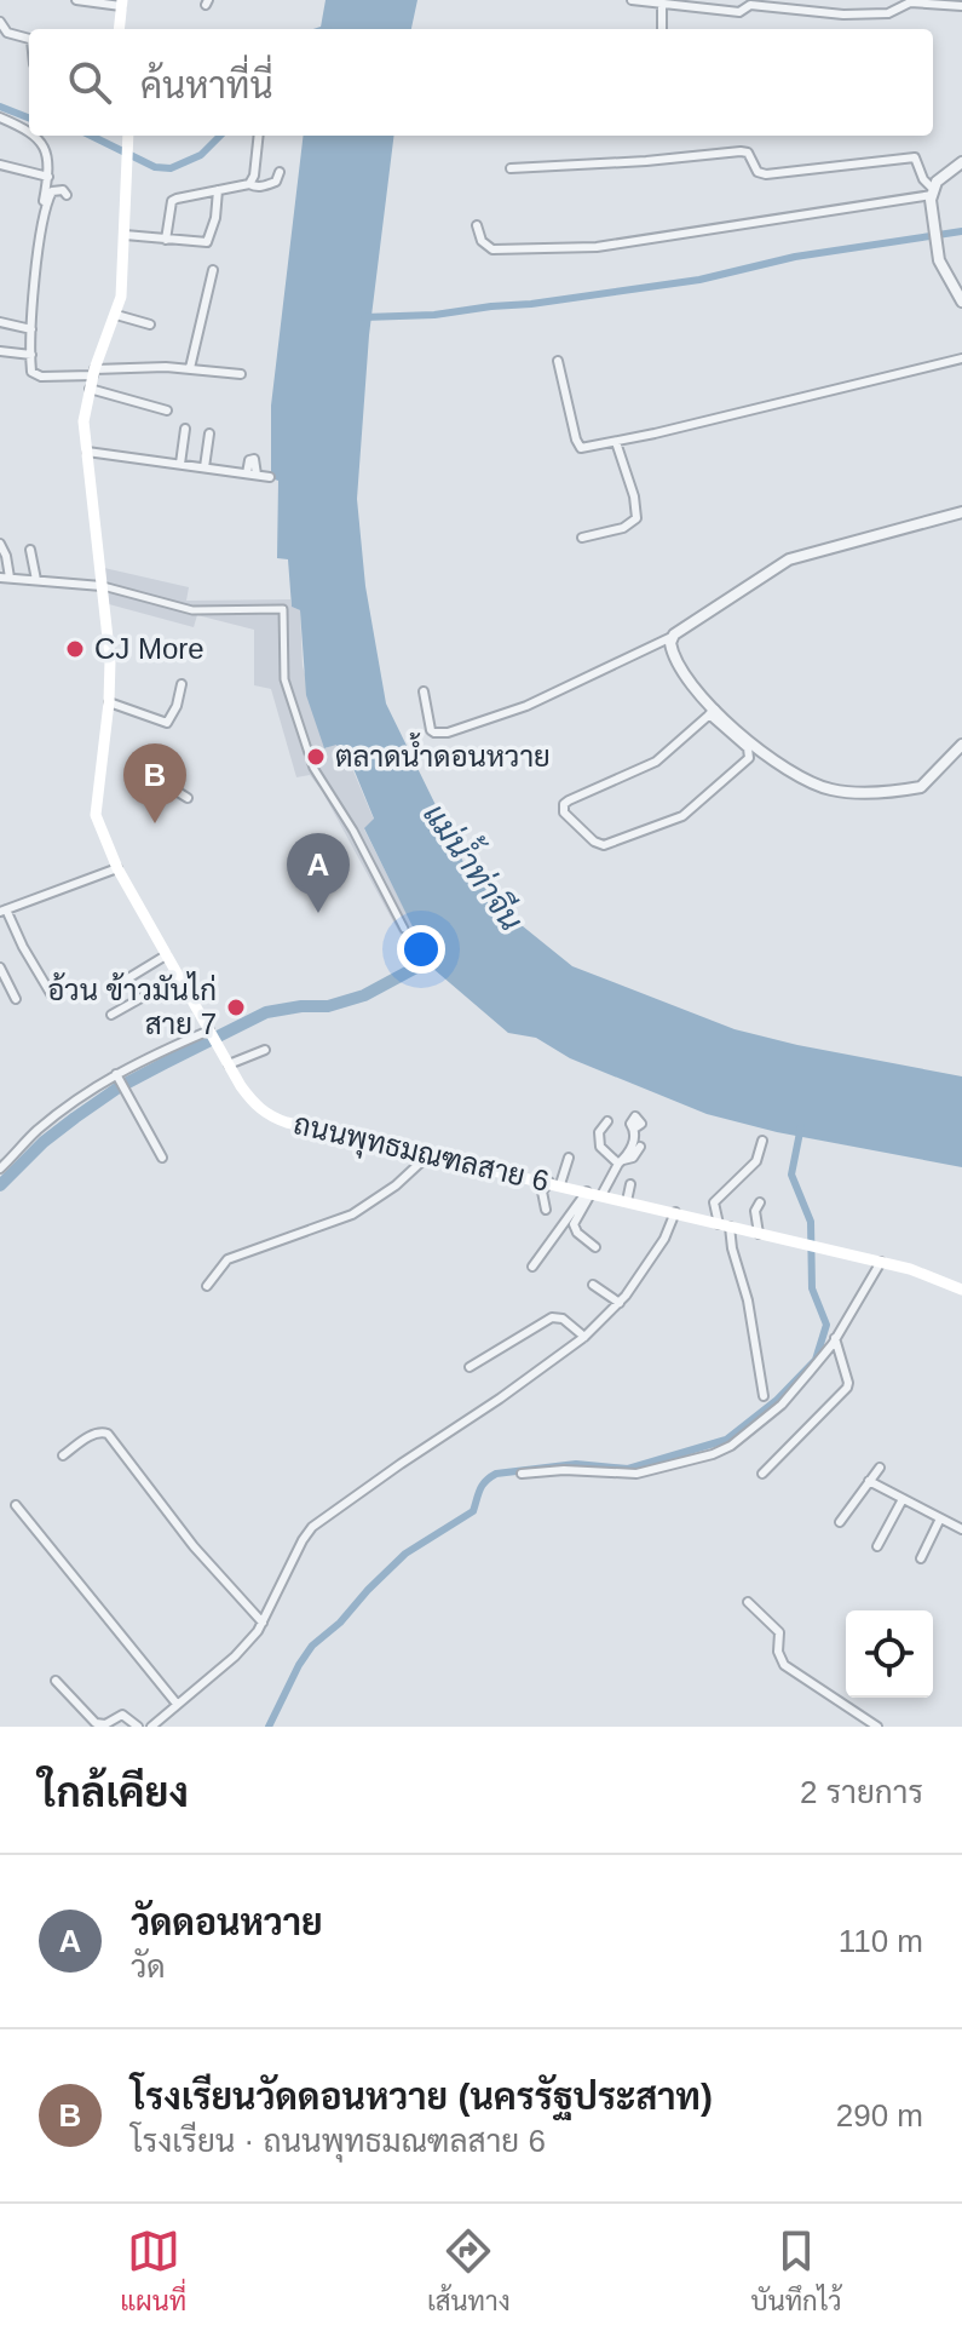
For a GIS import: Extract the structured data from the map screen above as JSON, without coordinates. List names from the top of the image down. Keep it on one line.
{"streets":{"main road":["ถนนพุทธมณฑลสาย 6"]},"water":["แม่น้ำท่าจีน"],"places":["CJ More","ตลาดน้ำดอนหวาย","อ้วน ข้าวมันไก่ สาย 7"],"page":{"search":"ค้นหาที่นี่","pins":["B","A"],"heading":["ใกล้เคียง","2 รายการ"],"list":[{"mark":"A","name":"วัดดอนหวาย","note":"วัด","value":"110 m"},{"mark":"B","name":"โรงเรียนวัดดอนหวาย (นครรัฐประสาท)","note":"โรงเรียน · ถนนพุทธมณฑลสาย 6","value":"290 m"}],"nav":["แผนที่","เส้นทาง","บันทึกไว้"]}}
